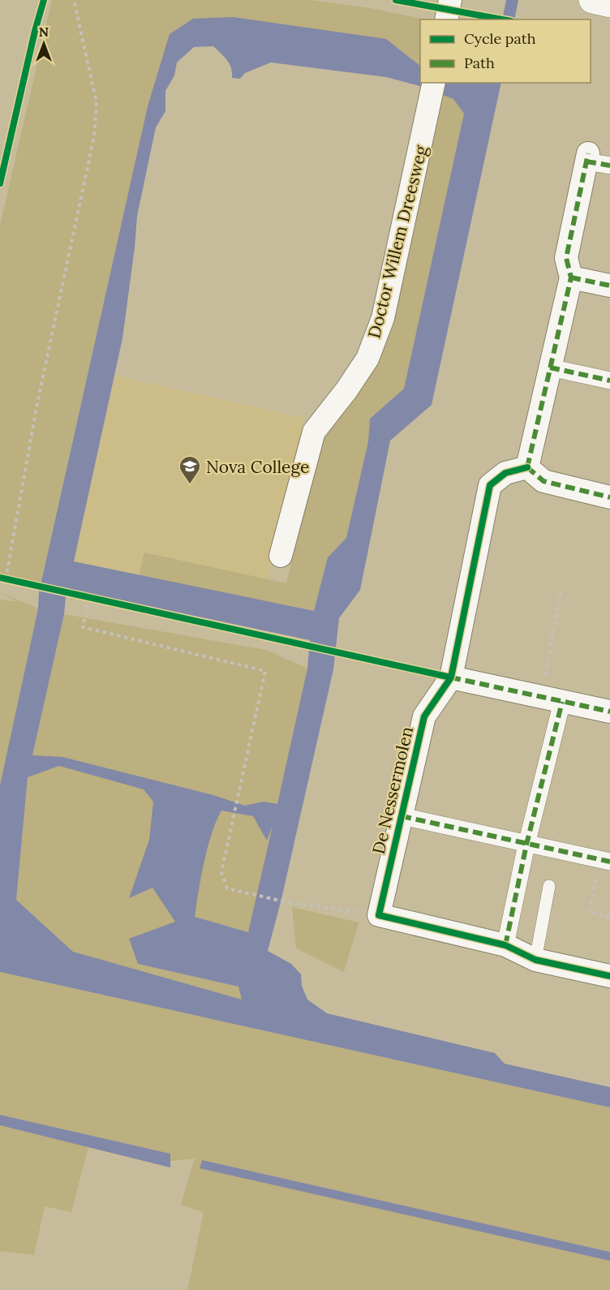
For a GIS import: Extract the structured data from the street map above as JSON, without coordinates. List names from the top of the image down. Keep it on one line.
{"streets":{"street":["Doctor Willem Dreesweg","De Nessermolen"]},"places":{"school or university":["Nova College"]},"legend":["Cycle path","Path"],"north":"top"}
